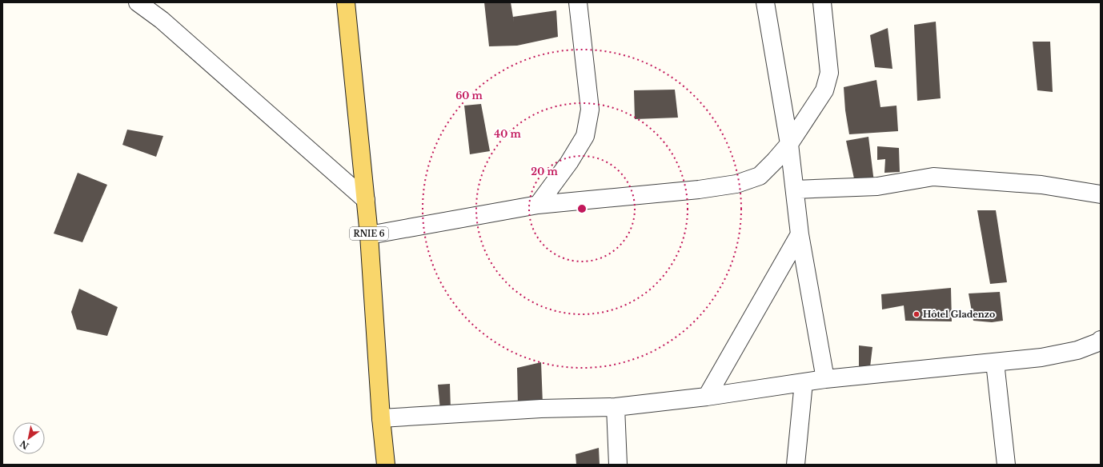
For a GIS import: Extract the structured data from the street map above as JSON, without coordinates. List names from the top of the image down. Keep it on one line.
{"streets":{"main road":["RNIE 6"]},"places":["Hôtel Gladenzo"],"north":"bottom left","rings":["60 m","40 m","20 m"]}
